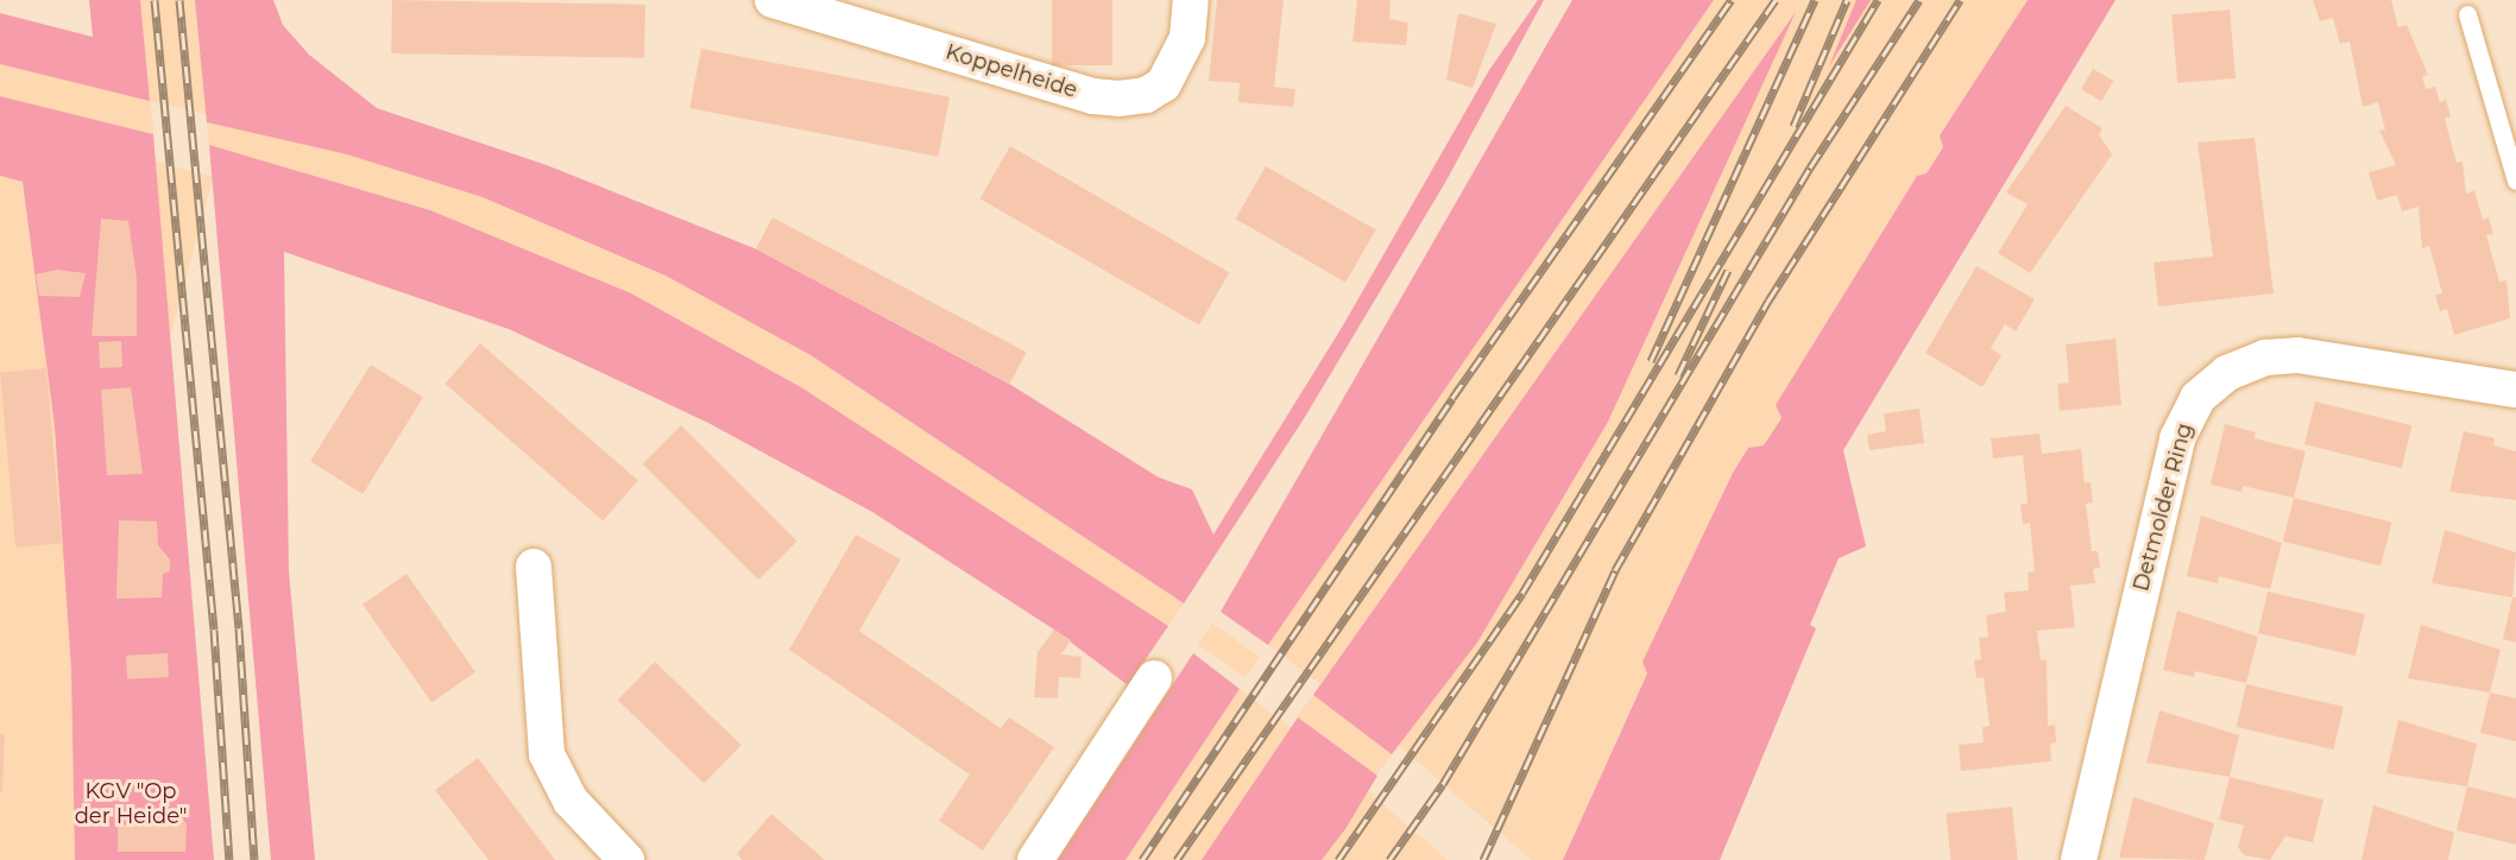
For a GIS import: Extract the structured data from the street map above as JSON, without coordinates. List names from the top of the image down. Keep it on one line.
{"streets":{"street":["Koppelheide","Detmolder Ring"]},"parks":["KGV \"Op der Heide\""]}
